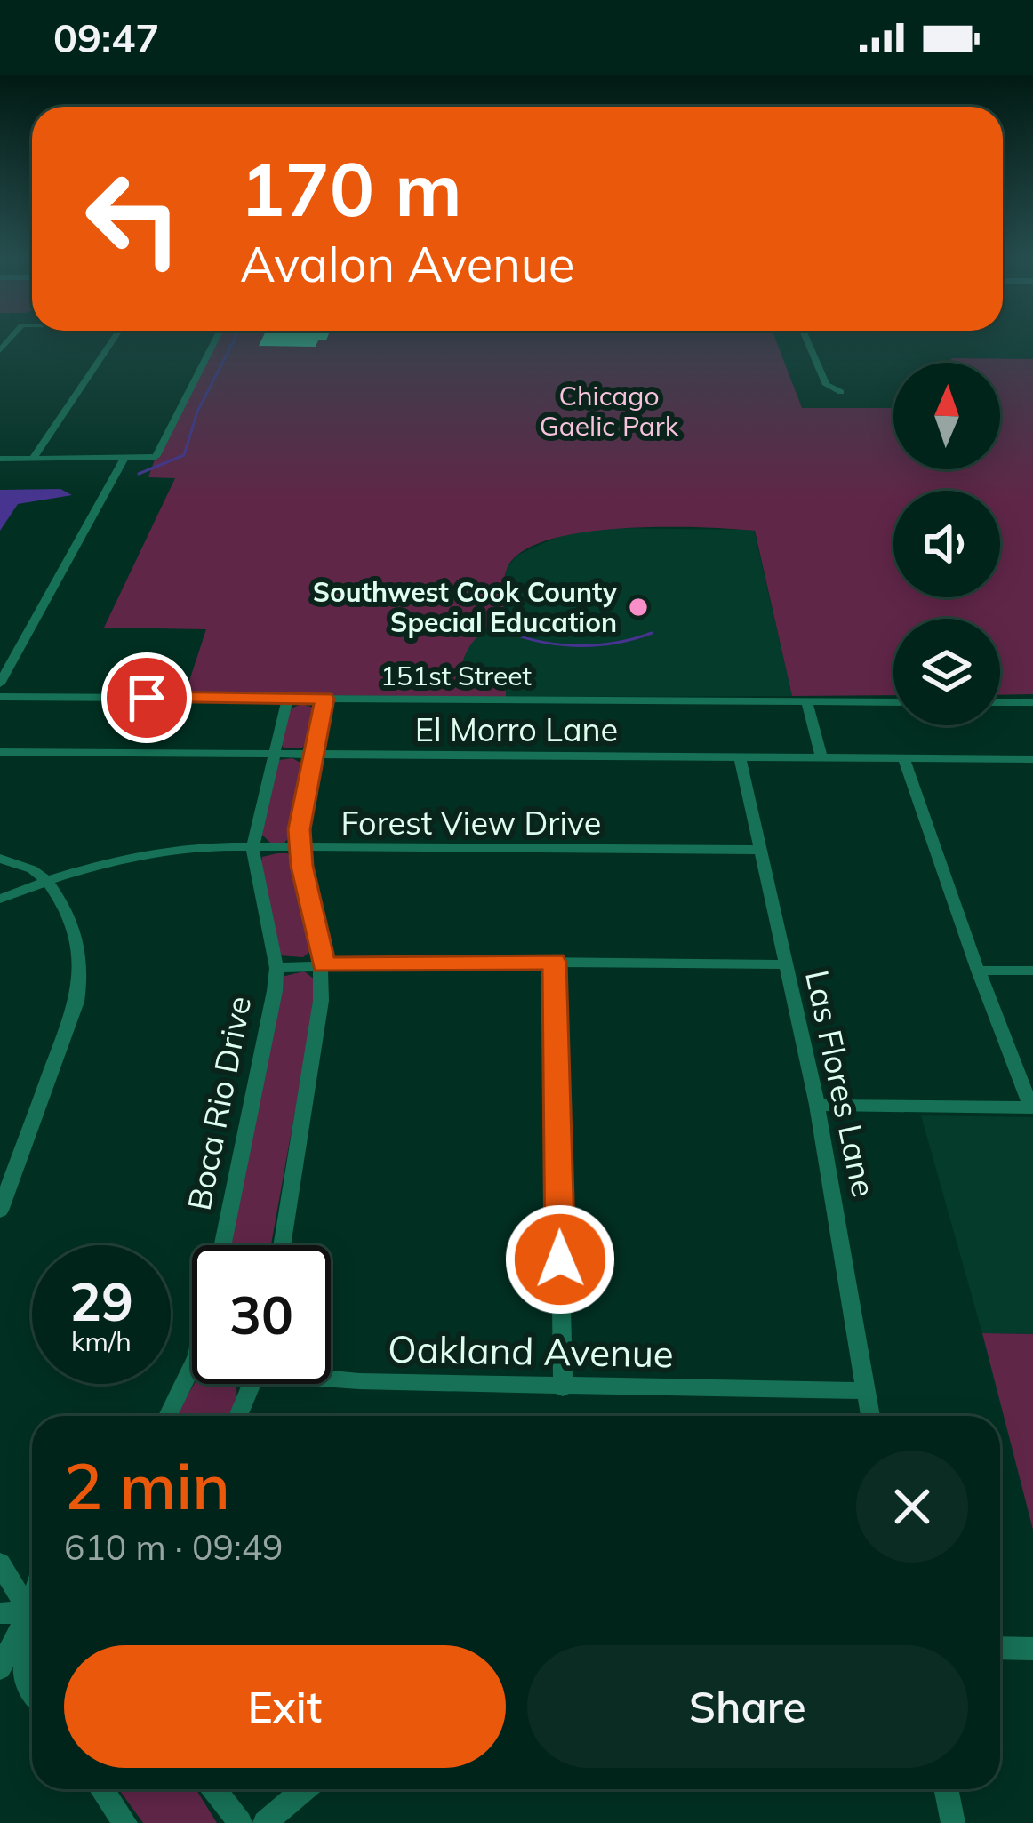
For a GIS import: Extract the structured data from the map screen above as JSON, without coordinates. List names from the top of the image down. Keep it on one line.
{"streets":{"street":["151st Street","El Morro Lane","Forest View Drive","Las Flores Lane","Boca Rio Drive","Oakland Avenue"]},"crossings":[["151st Street","Boca Rio Drive"],["El Morro Lane","Las Flores Lane"],["El Morro Lane","Boca Rio Drive"],["Forest View Drive","Las Flores Lane"],["Forest View Drive","Boca Rio Drive"],["Las Flores Lane","Oakland Avenue"]],"parks":["Chicago Gaelic Park"],"places":["Southwest Cook County Special Education"],"north":"top","page":{"status":"09:47","turn":["170 m","Avalon Avenue"],"speed":"29 km/h","limit":"30","heading":["2 min","610 m · 09:49"],"buttons":["Exit","Share"]}}
